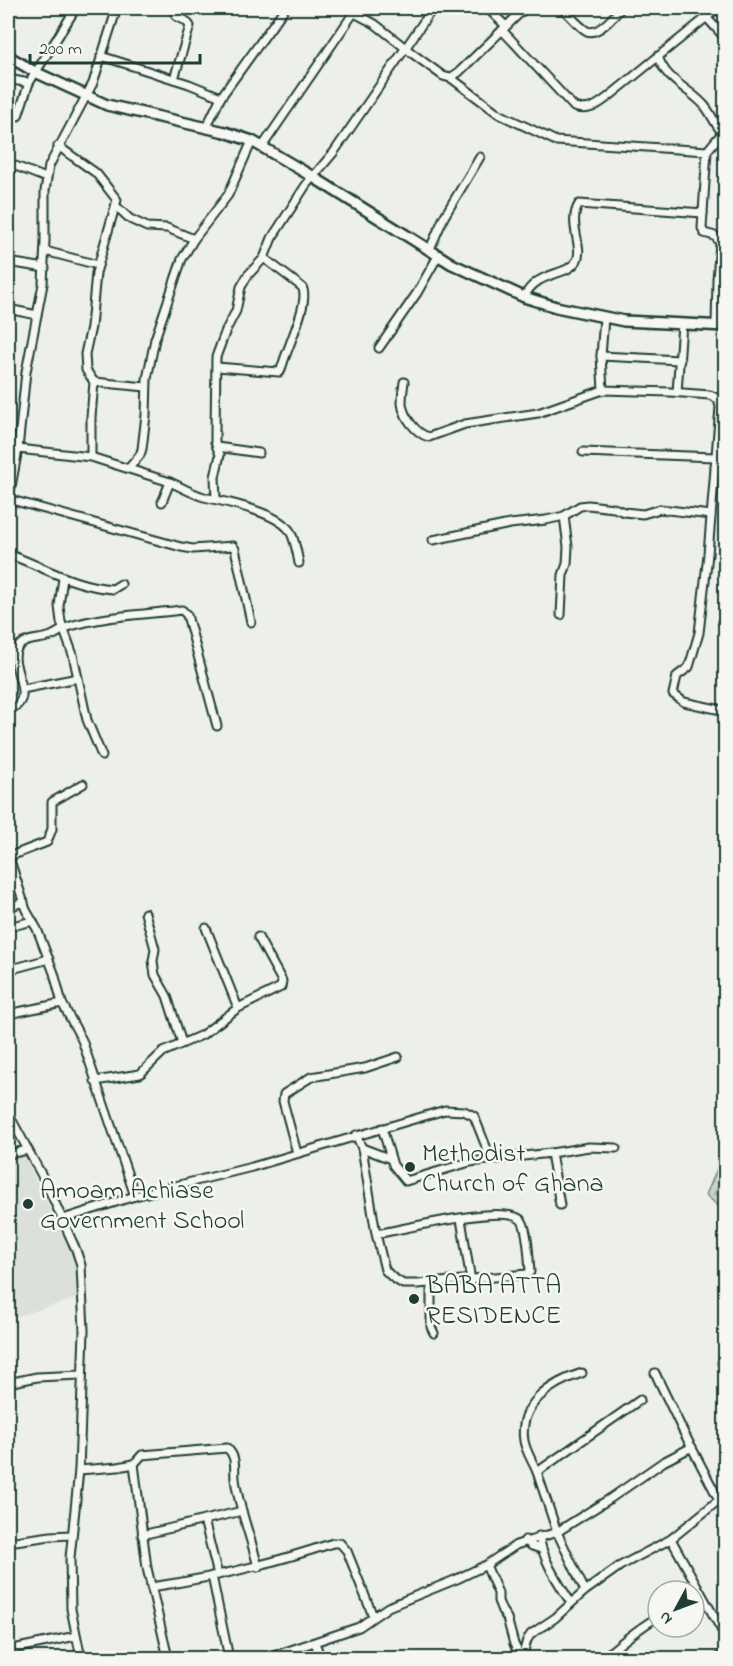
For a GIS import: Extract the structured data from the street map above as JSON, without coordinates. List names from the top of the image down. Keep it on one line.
{"places":["Methodist Church of Ghana","Amoam Achiase Government School","BABA ATTA RESIDENCE"],"scale_bar":"200 m","north":"bottom left"}
